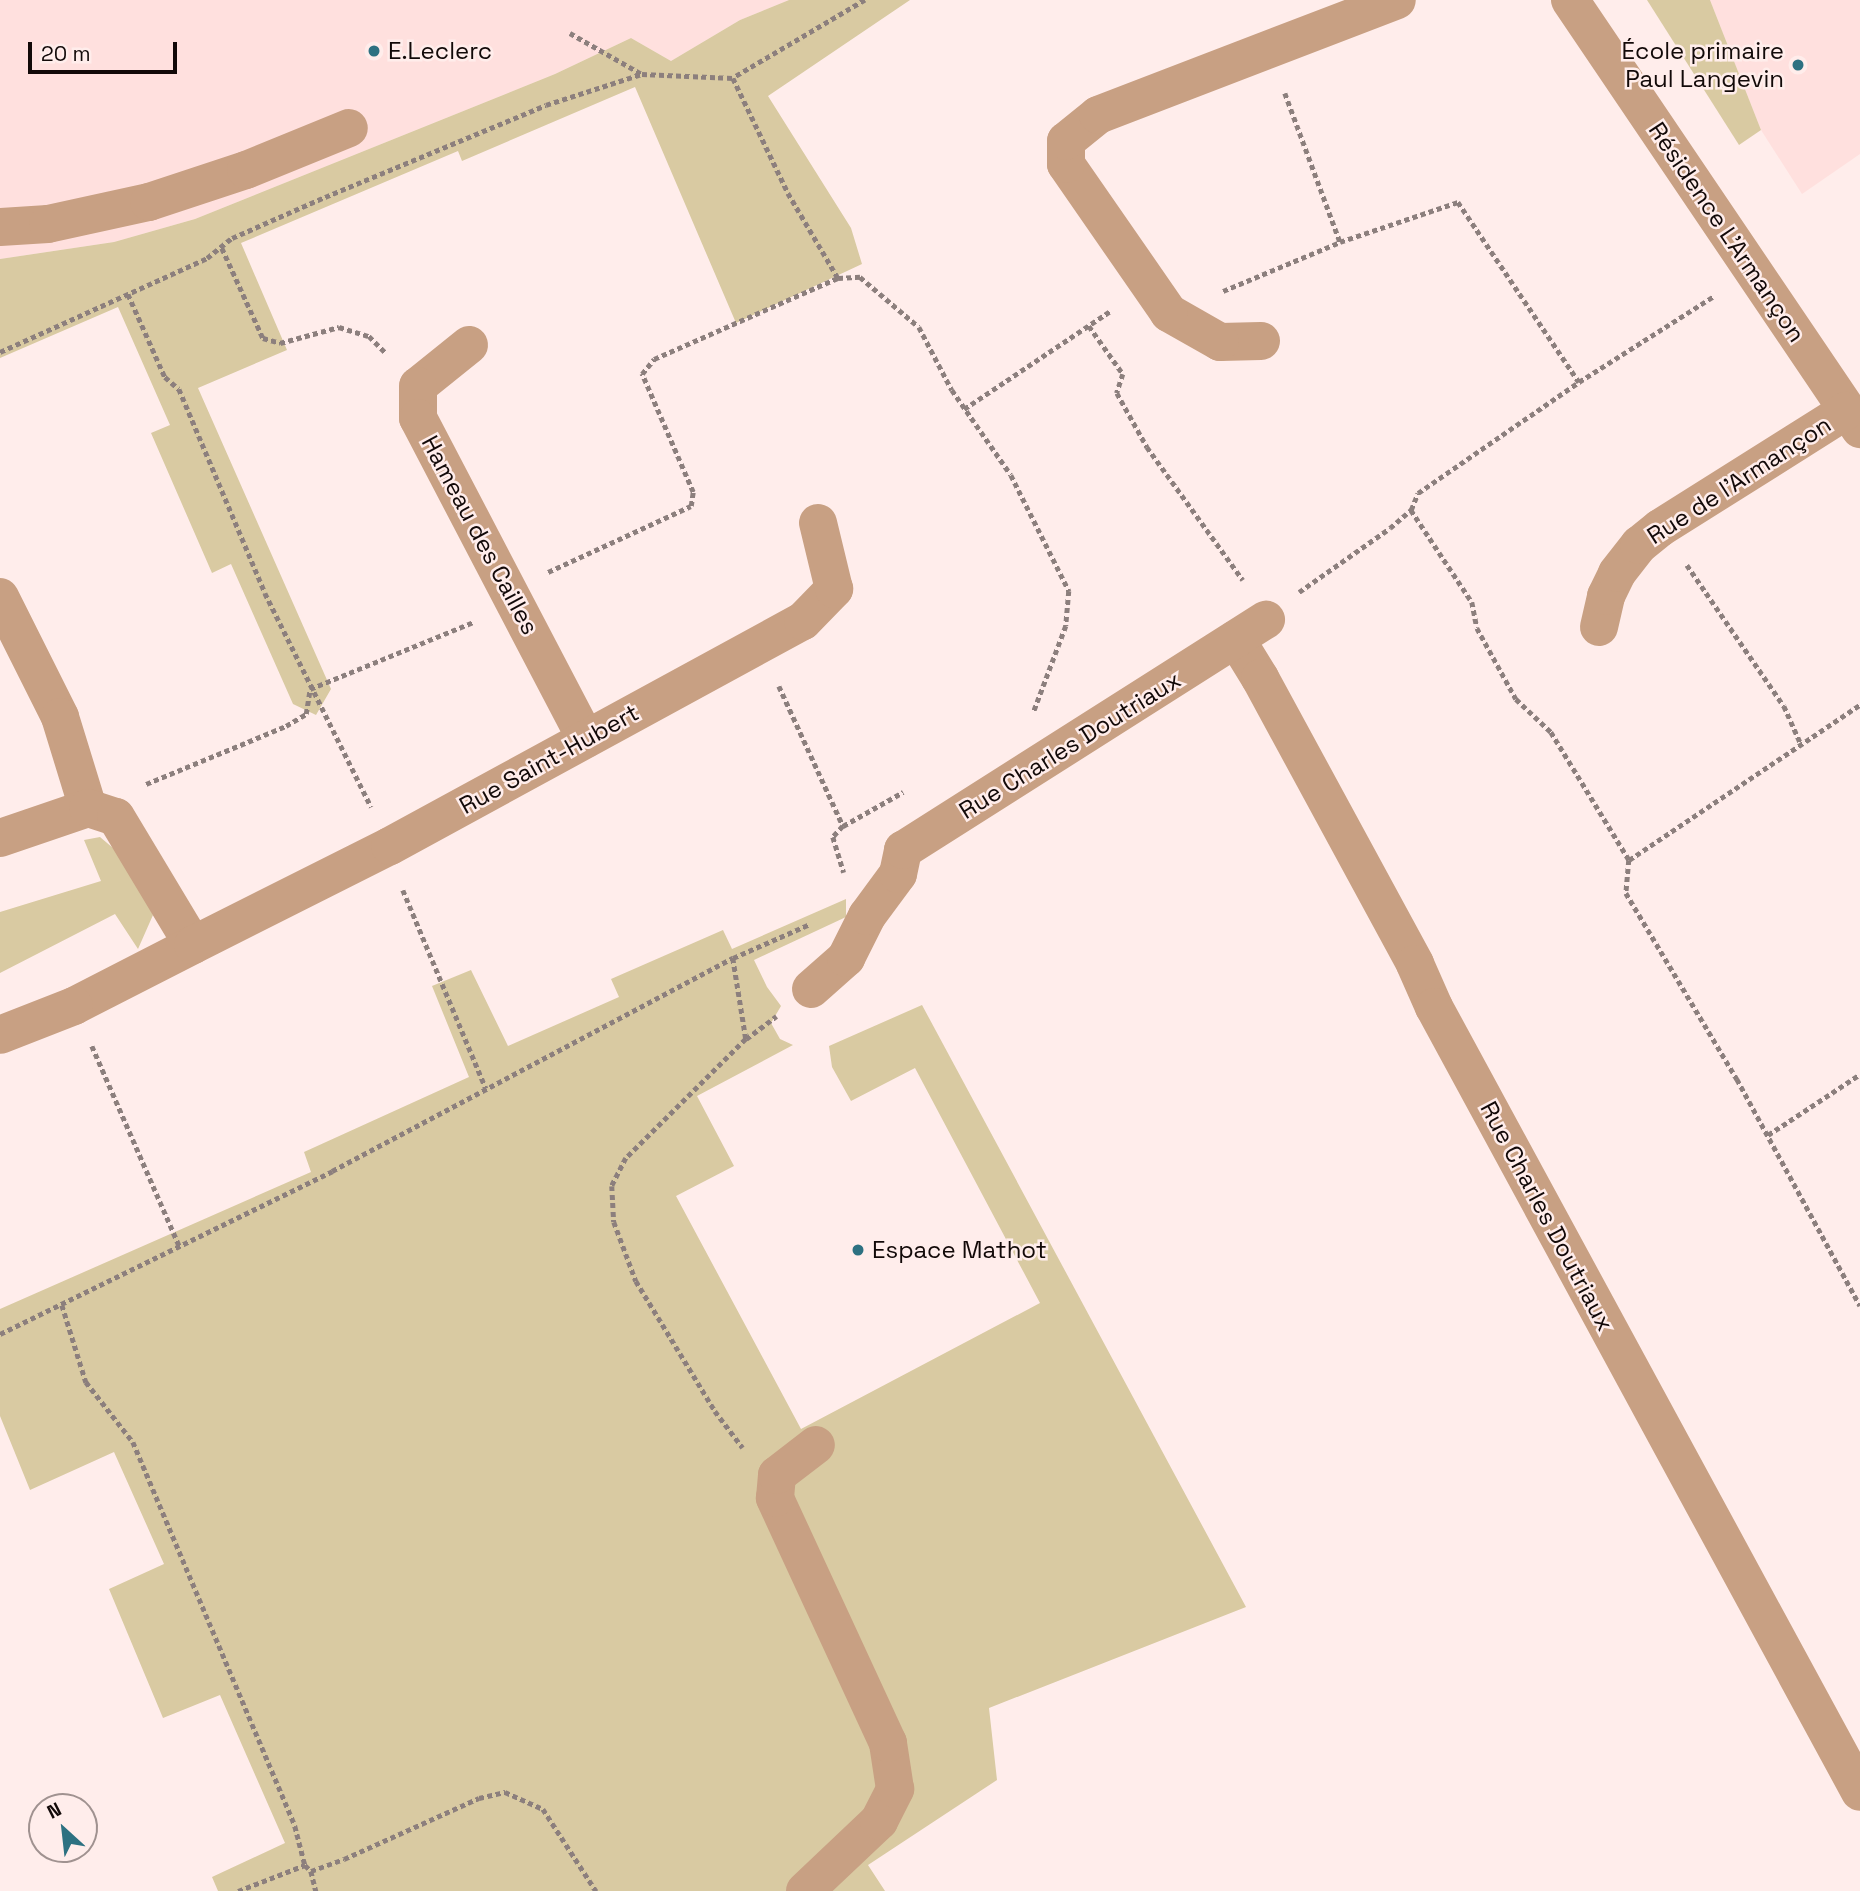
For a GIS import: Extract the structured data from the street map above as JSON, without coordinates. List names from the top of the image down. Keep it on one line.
{"streets":{"street":["Résidence L'Armançon","Rue de l'Armançon","Hameau des Cailles","Rue Charles Doutriaux","Rue Saint-Hubert"]},"crossings":[["Résidence L'Armançon","Rue de l'Armançon"],["Hameau des Cailles","Rue Saint-Hubert"]],"places":["E.Leclerc","École primaire Paul Langevin","Espace Mathot"],"scale_bar":"20 m","north":"top left"}
